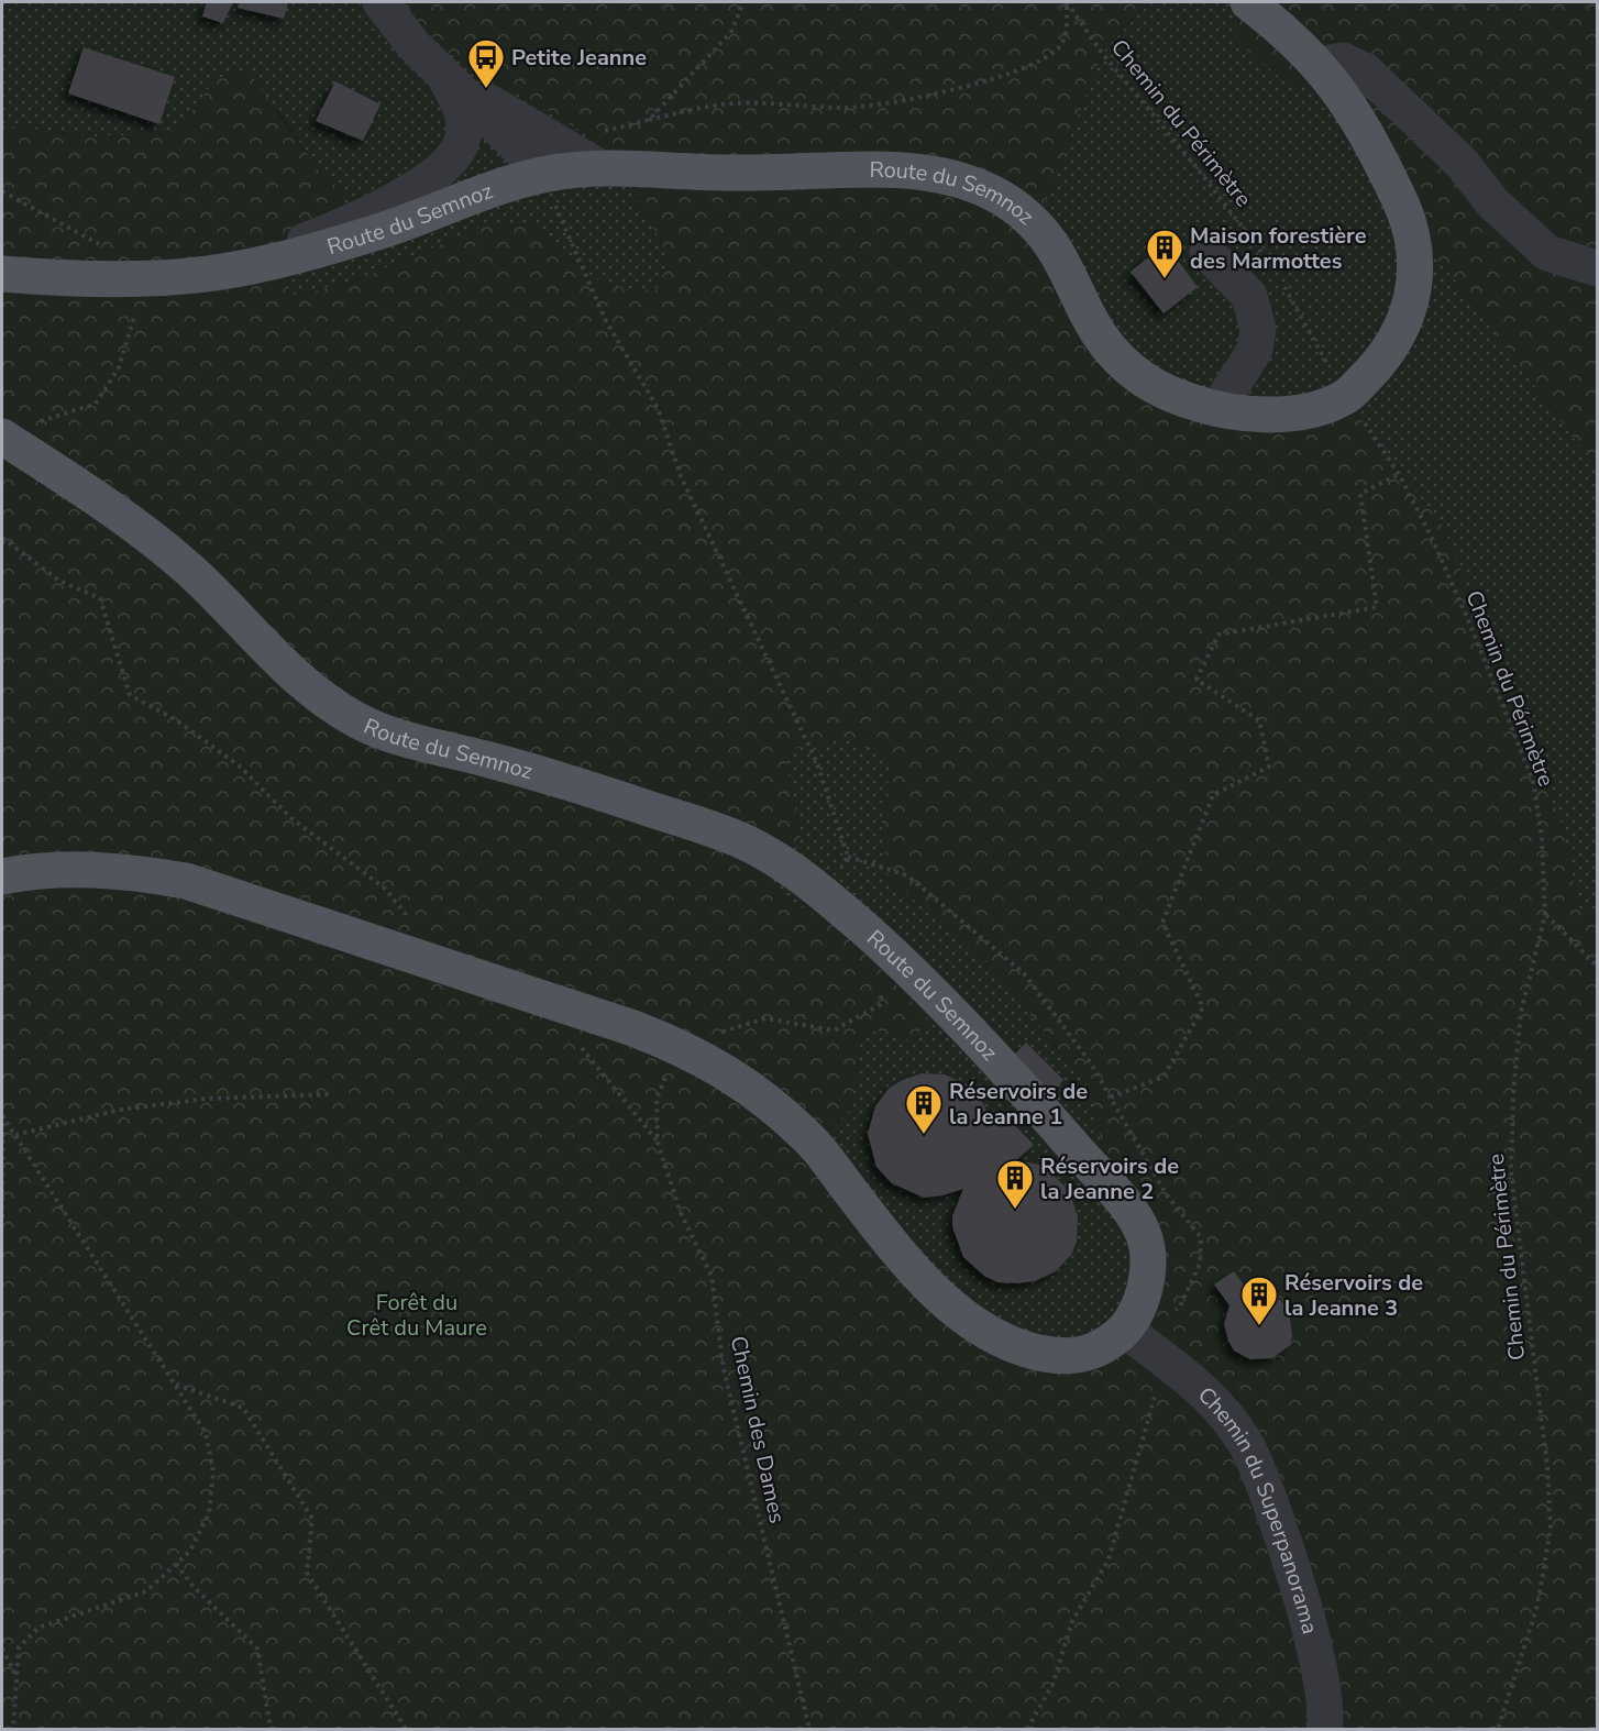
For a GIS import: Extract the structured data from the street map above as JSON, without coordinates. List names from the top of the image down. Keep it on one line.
{"streets":{"main road":["Route du Semnoz"],"street":["Chemin du Superpanorama"],"path":["Chemin du Périmètre","Chemin des Dames"]},"crossings":[["Chemin du Périmètre","Route du Semnoz"],["Route du Semnoz","Chemin des Dames"],["Route du Semnoz","Chemin du Superpanorama"]],"parks":["Forêt du Crêt du Maure"],"places":{"bus stop":["Petite Jeanne"],"building":["Maison forestière des Marmottes","Réservoirs de la Jeanne 1","Réservoirs de la Jeanne 2","Réservoirs de la Jeanne 3"]}}
